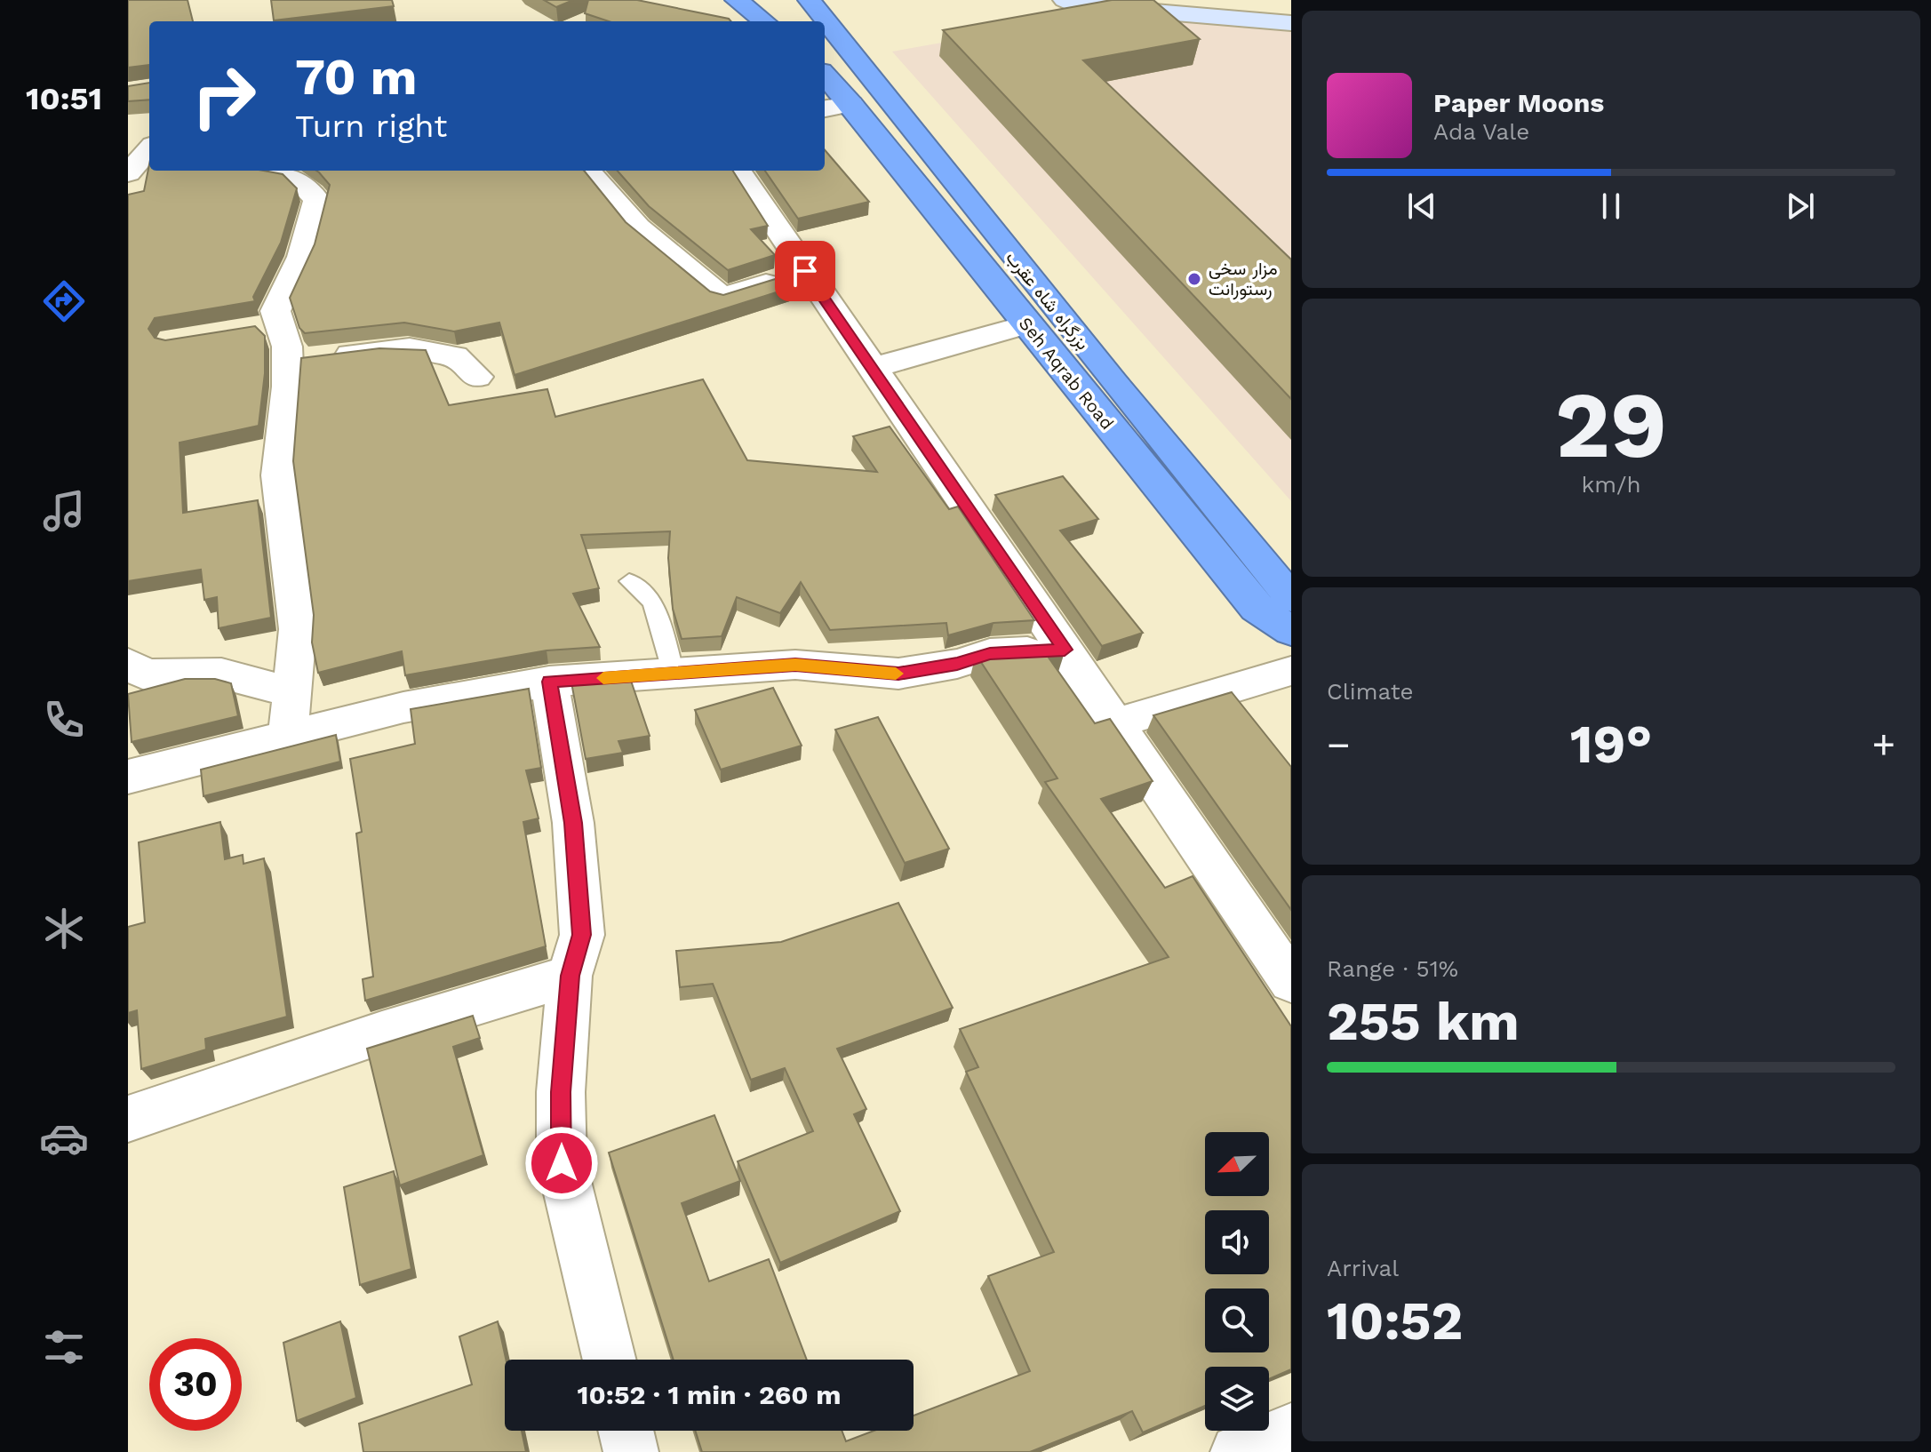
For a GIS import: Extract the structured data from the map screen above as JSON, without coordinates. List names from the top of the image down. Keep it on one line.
{"streets":{"highway":["بزرگراه شاه عقرب","Seh Aqrab Road"]},"places":["مزار سخی رستورانت"],"north":"bottom left","page":{"tabs":"10:51","turn":["70 m","Turn right"],"song":["Paper Moons","Ada Vale"],"tile":[["29","km/h"],"Climate",["Range · 51%","255 km"],["Arrival","10:52"]],"heat":["−","19°","+"],"limit":"30","trip":"10:52 · 1 min · 260 m"}}
